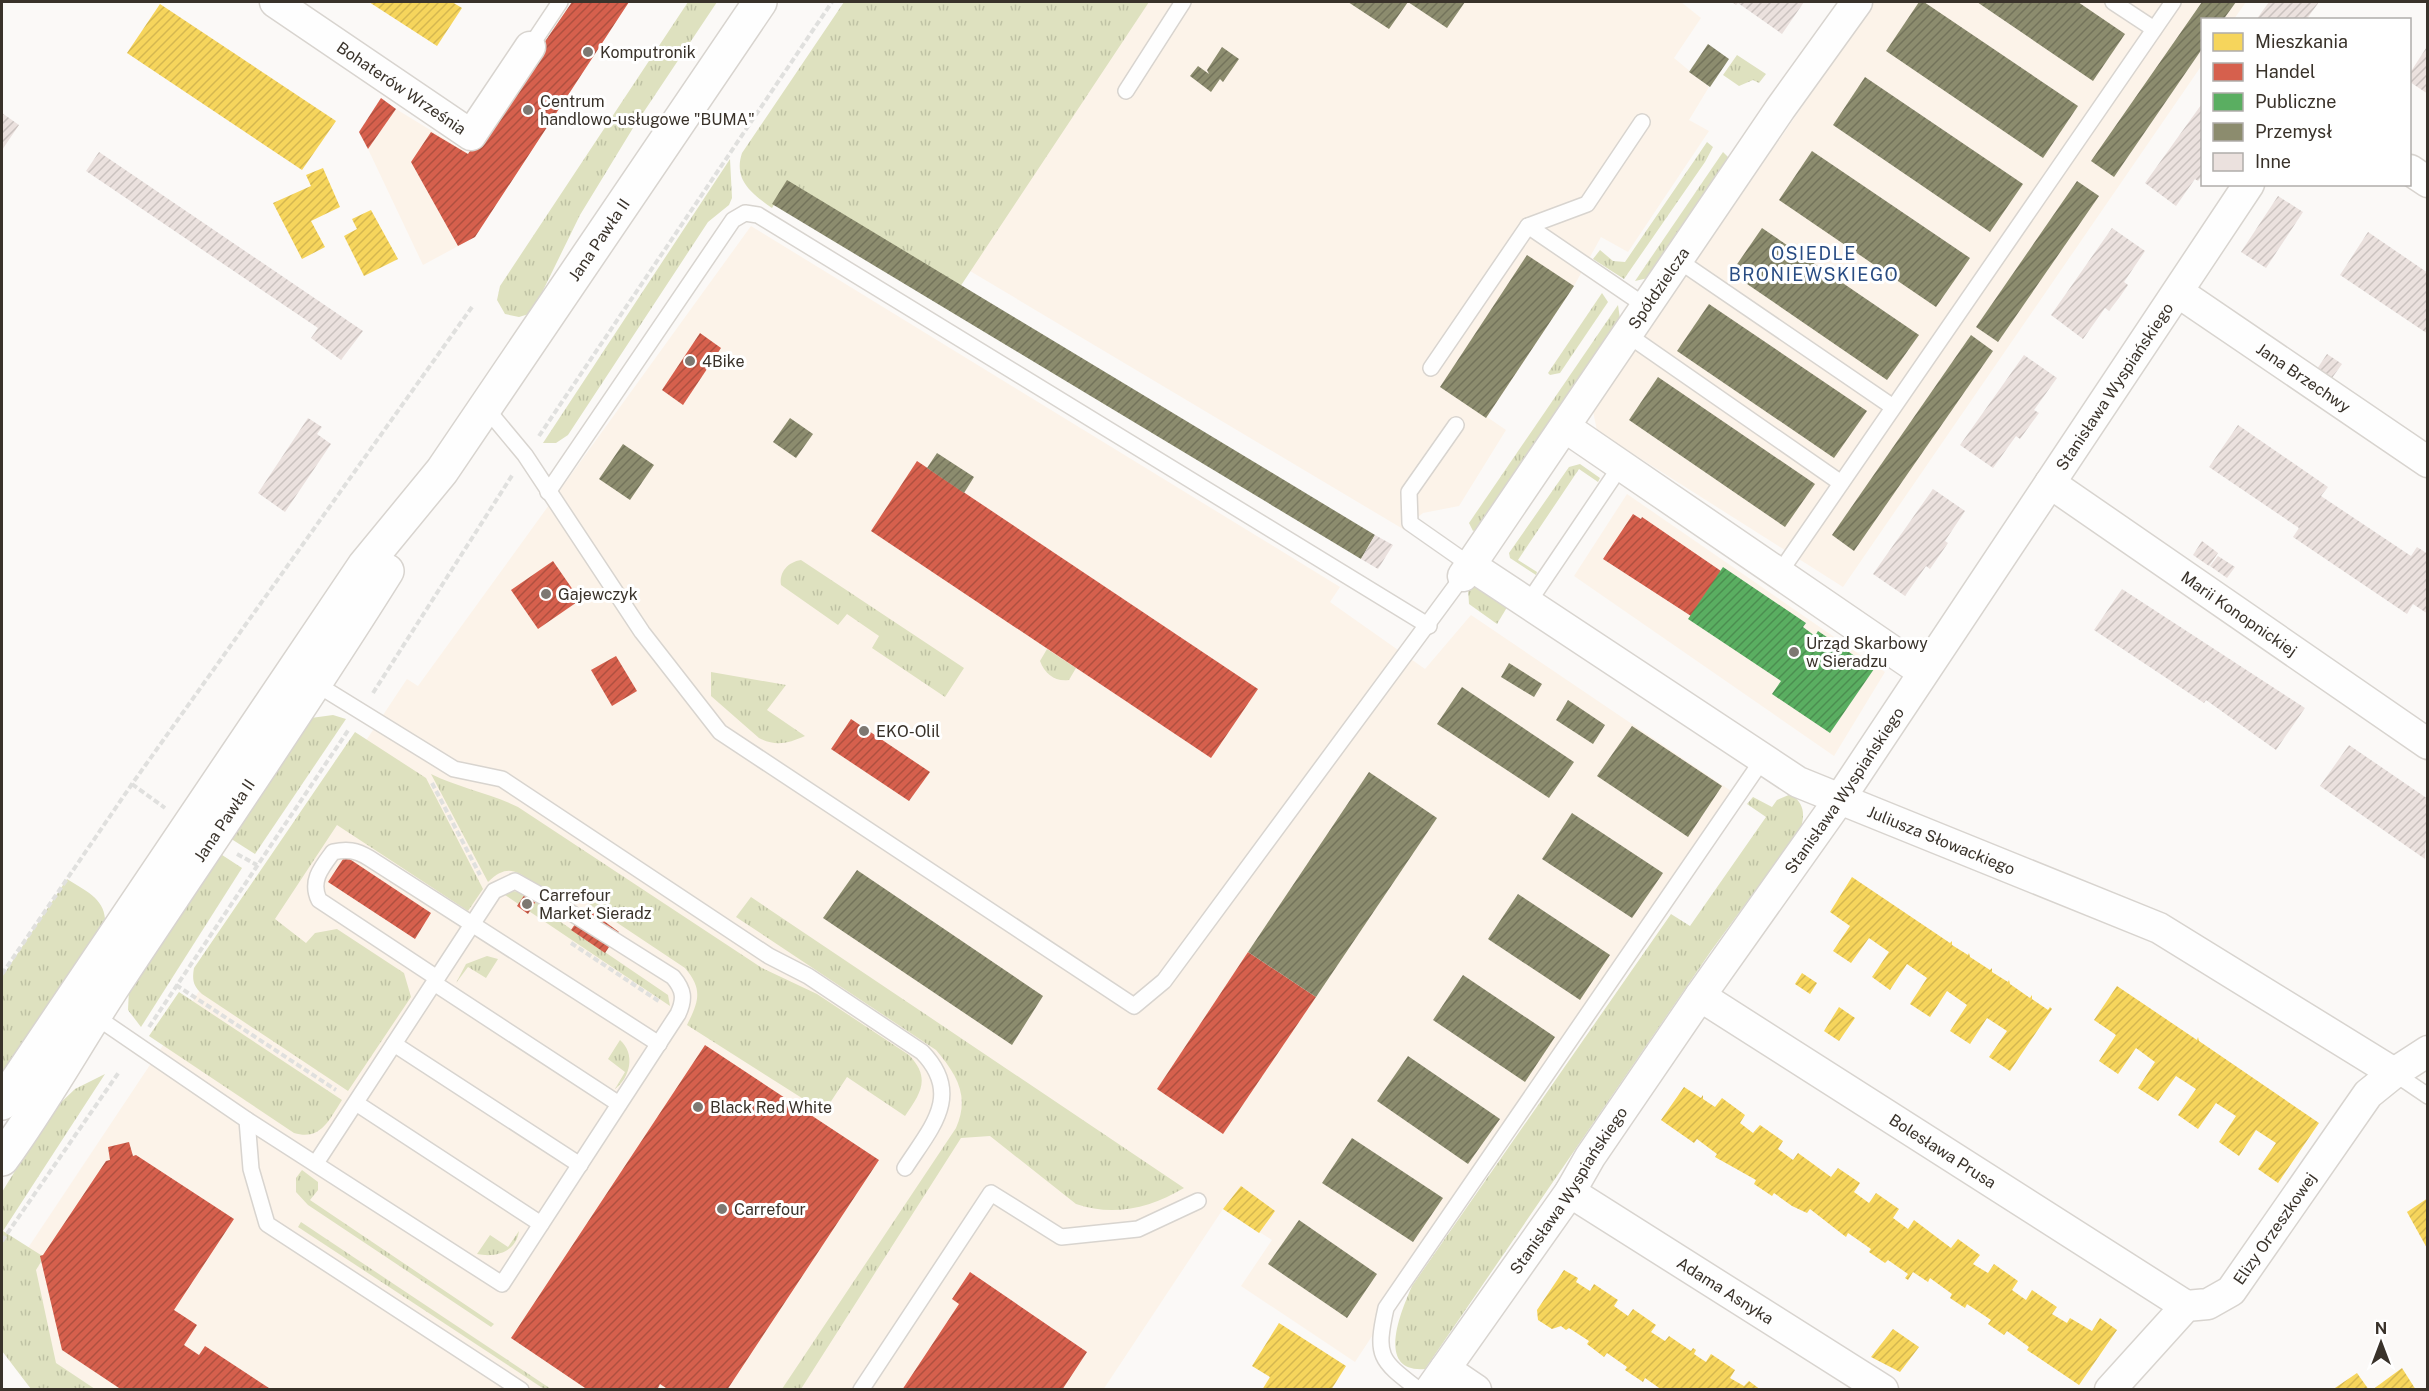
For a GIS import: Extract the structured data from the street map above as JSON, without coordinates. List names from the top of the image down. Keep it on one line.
{"streets":{"main road":["Jana Pawła II"],"street":["Bohaterów Września","Spółdzielcza","Jana Brzechwy","Stanisława Wyspiańskiego","Marii Konopnickiej","Juliusza Słowackiego","Bolesława Prusa","Elizy Orzeszkowej","Adama Asnyka"]},"crossings":[["Spółdzielcza","Juliusza Słowackiego"],["Jana Brzechwy","Stanisława Wyspiańskiego"],["Stanisława Wyspiańskiego","Marii Konopnickiej"],["Stanisława Wyspiańskiego","Juliusza Słowackiego"],["Stanisława Wyspiańskiego","Bolesława Prusa"],["Stanisława Wyspiańskiego","Adama Asnyka"],["Juliusza Słowackiego","Elizy Orzeszkowej"],["Bolesława Prusa","Elizy Orzeszkowej"]],"districts":["OSIEDLE BRONIEWSKIEGO"],"places":["Komputronik","Centrum handlowo-usługowe \"BUMA\"","4Bike","Gajewczyk","Urząd Skarbowy w Sieradzu","EKO-Olil","Carrefour Market Sieradz","Black Red White","Carrefour"],"legend":["Mieszkania","Handel","Publiczne","Przemysł","Inne"],"north":"top"}
